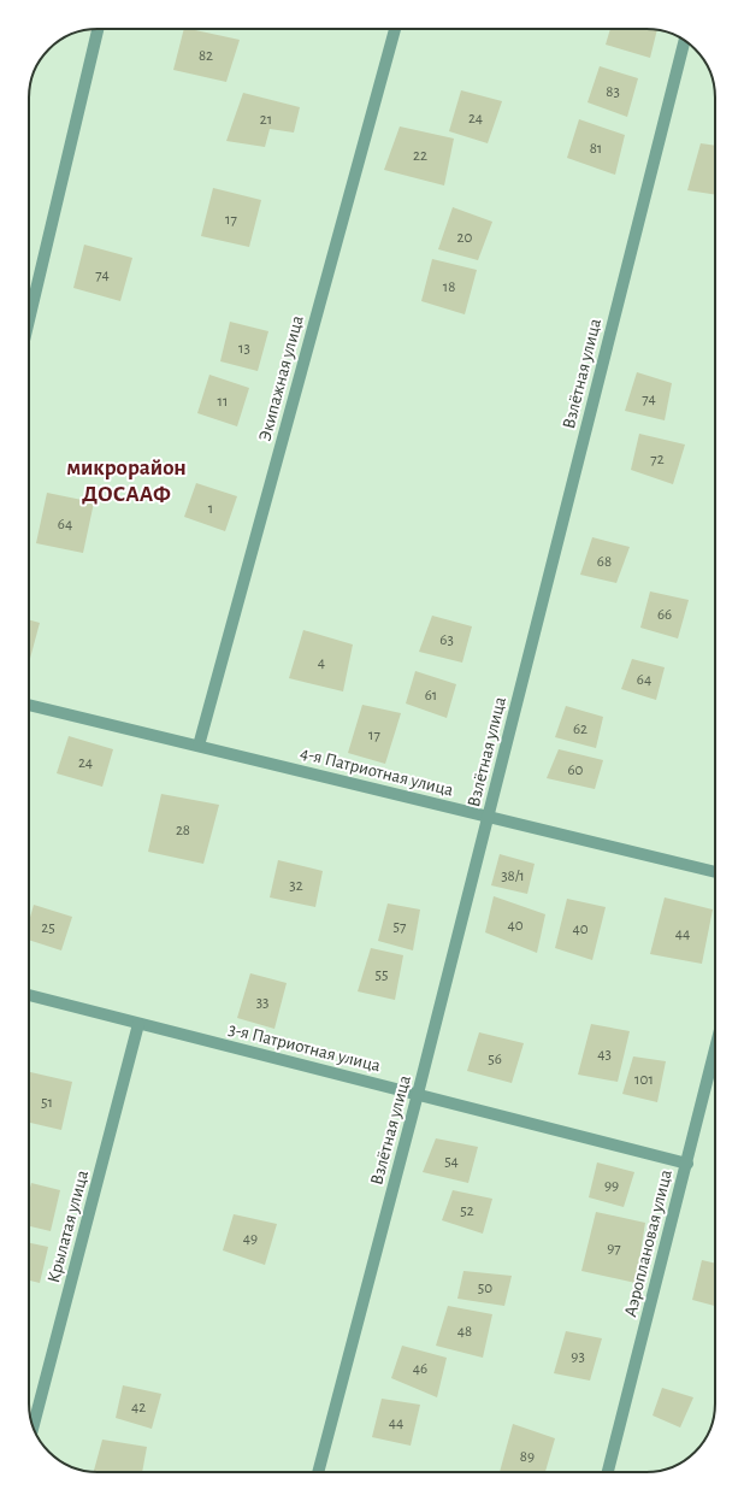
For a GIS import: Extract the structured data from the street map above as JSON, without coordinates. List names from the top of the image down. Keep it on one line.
{"streets":{"street":["Взлётная улица","Экипажная улица","4-я Патриотная улица","3-я Патриотная улица","Крылатая улица","Аэроплановая улица"]},"crossings":[["Взлётная улица","4-я Патриотная улица"],["Взлётная улица","3-я Патриотная улица"],["Экипажная улица","4-я Патриотная улица"],["3-я Патриотная улица","Крылатая улица"],["3-я Патриотная улица","Аэроплановая улица"]],"districts":["микрорайон ДОСААФ"],"house_numbers":["82","83","24","21","81","22","17","20","74","18","13","74","11","72","1","64","68","66","63","4","64","61","62","17","24","60","28","38/1","32","40","57","25","40","44","55","33","43","56","101","51","54","99","52","49","97","50","48","93","46","42","44","89"]}
